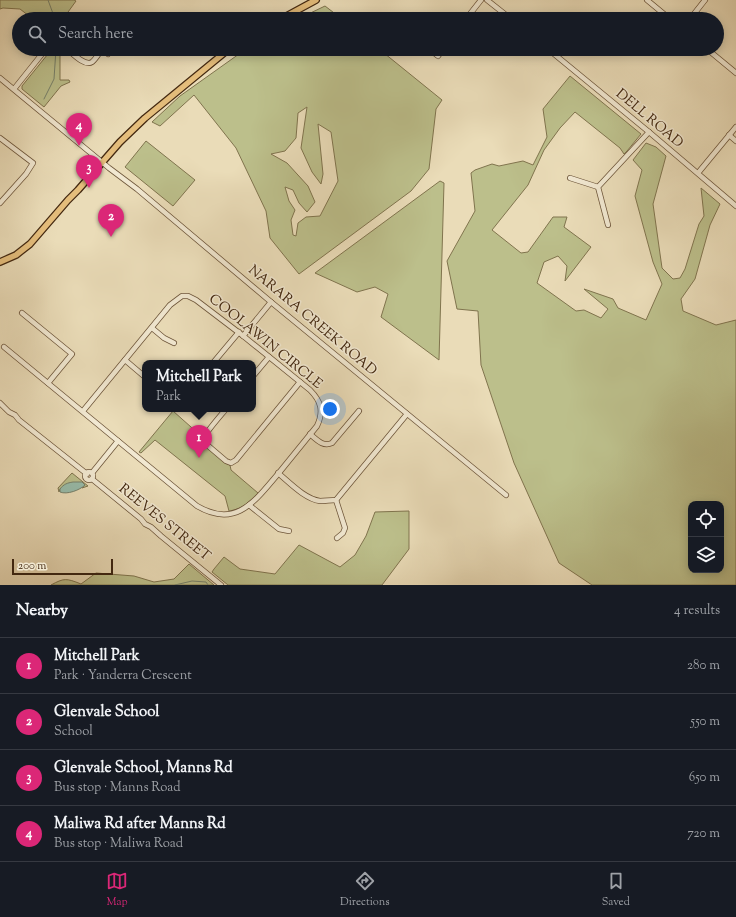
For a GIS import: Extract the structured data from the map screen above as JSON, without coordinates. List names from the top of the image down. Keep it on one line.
{"streets":{"street":["DELL ROAD","NARARA CREEK ROAD","COOLAWIN CIRCLE","REEVES STREET"]},"scale_bar":"200 m","page":{"search":"Search here","pins":["4","3","2","1"],"popup":["Mitchell Park","Park"],"scale":"200 m","heading":["Nearby","4 results"],"list":[{"mark":"1","name":"Mitchell Park","note":"Park · Yanderra Crescent","value":"280 m"},{"mark":"2","name":"Glenvale School","note":"School","value":"550 m"},{"mark":"3","name":"Glenvale School, Manns Rd","note":"Bus stop · Manns Road","value":"650 m"},{"mark":"4","name":"Maliwa Rd after Manns Rd","note":"Bus stop · Maliwa Road","value":"720 m"}],"nav":["Map","Directions","Saved"]}}
